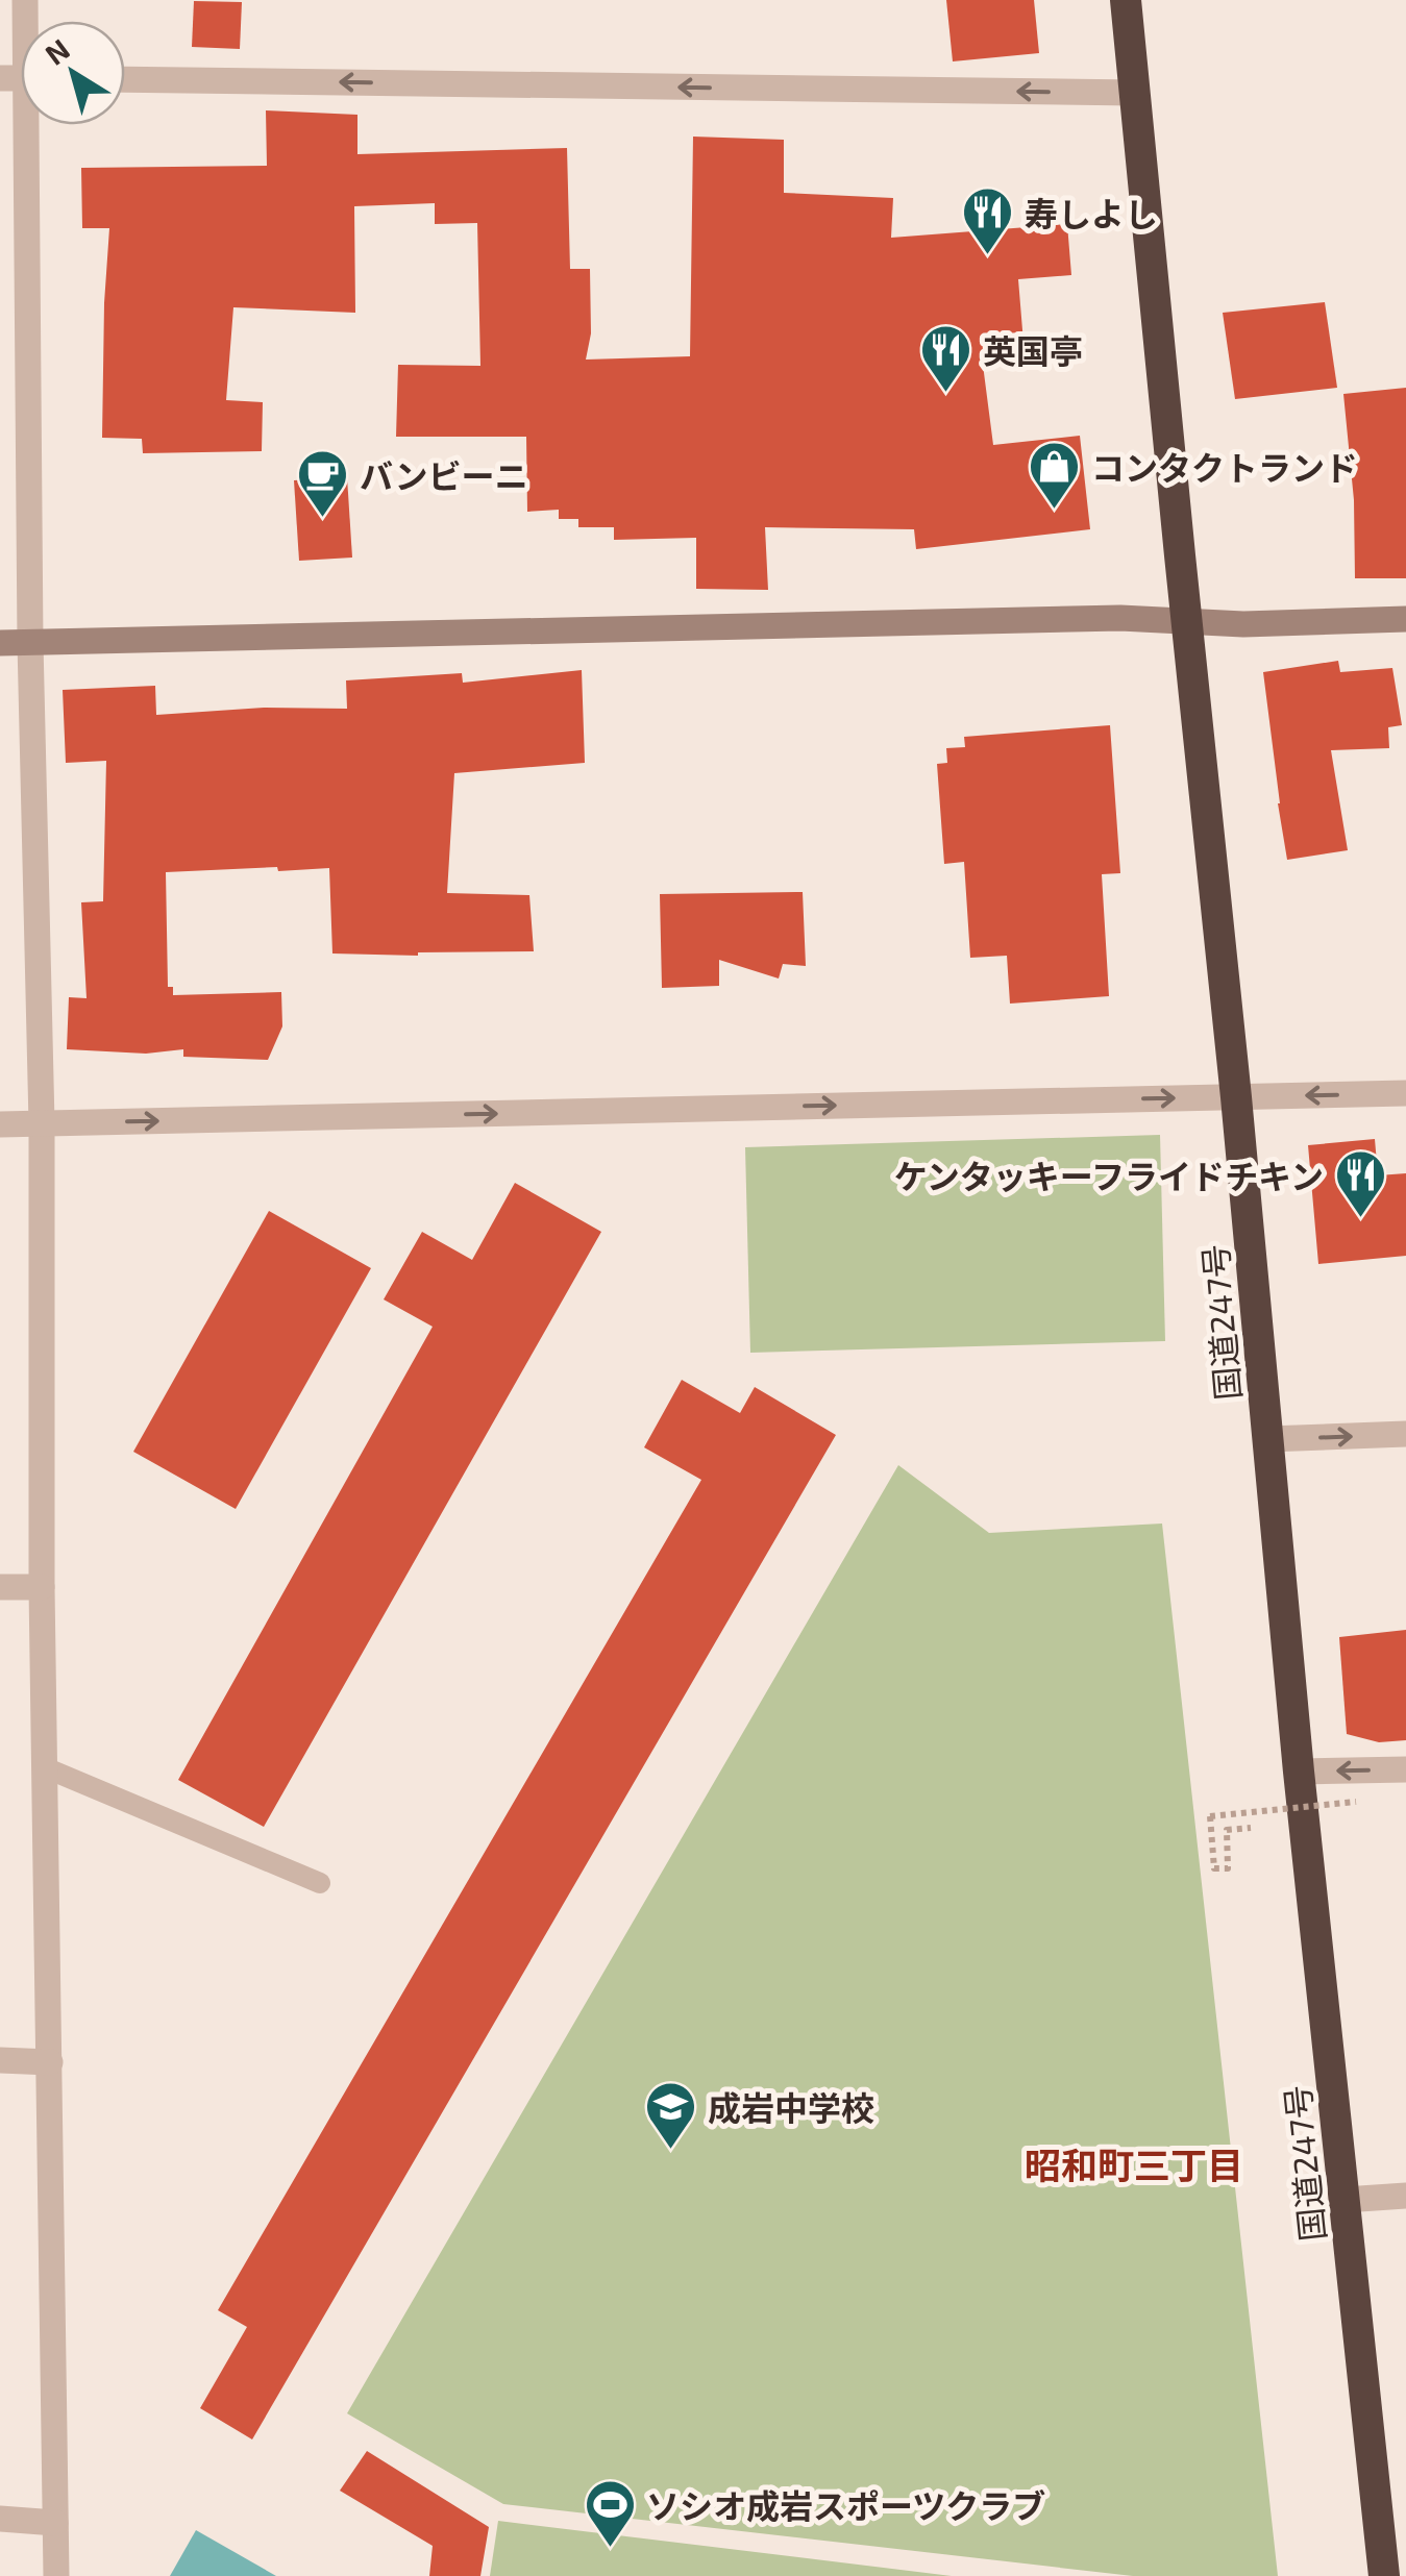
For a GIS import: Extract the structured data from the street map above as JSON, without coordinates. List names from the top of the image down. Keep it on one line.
{"streets":{"highway":["国道247号"]},"districts":["昭和町三丁目"],"places":{"restaurant":["寿しよし","英国亭","ケンタッキーフライドチキン"],"shop":["コンタクトランド"],"cafe":["バンビーニ"],"school or university":["成岩中学校"],"sports":["ソシオ成岩スポーツクラブ"]},"north":"top left"}
